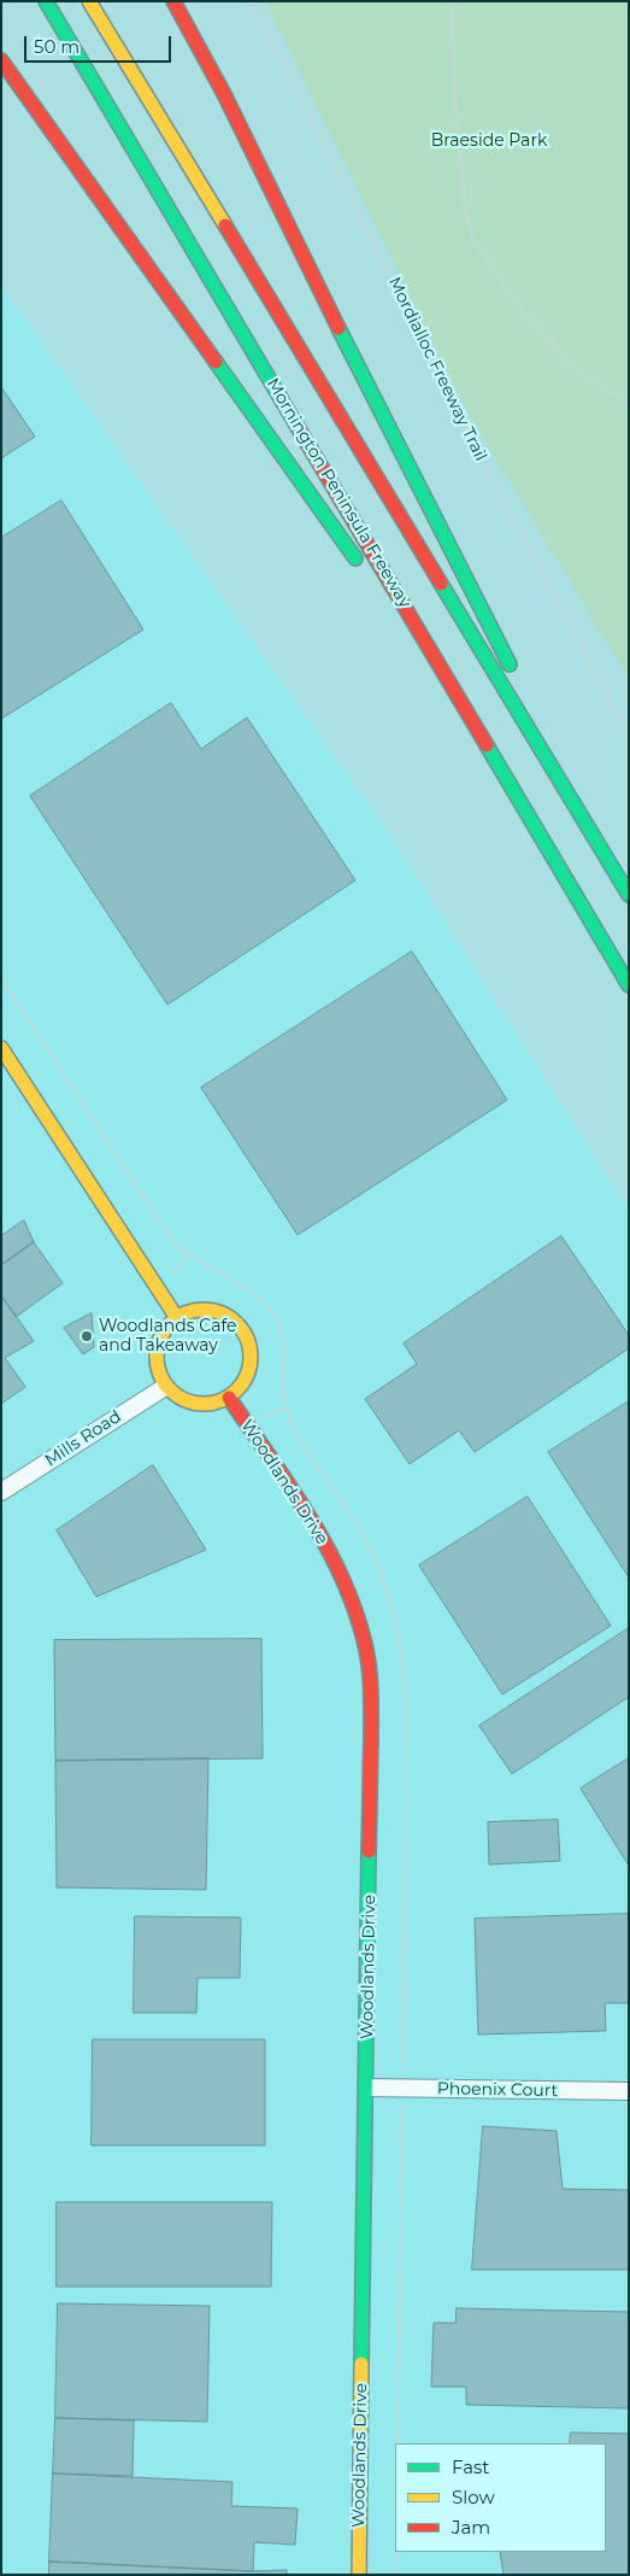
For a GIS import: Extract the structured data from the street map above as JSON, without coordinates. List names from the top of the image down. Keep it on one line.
{"streets":{"main road":["Mornington Peninsula Freeway","Woodlands Drive"],"street":["Mills Road","Phoenix Court"],"path":["Mordialloc Freeway Trail"]},"crossings":[["Mills Road","Woodlands Drive"],["Woodlands Drive","Phoenix Court"]],"parks":["Braeside Park"],"places":["Woodlands Cafe and Takeaway"],"legend":["Fast","Slow","Jam"],"scale_bar":"50 m"}
